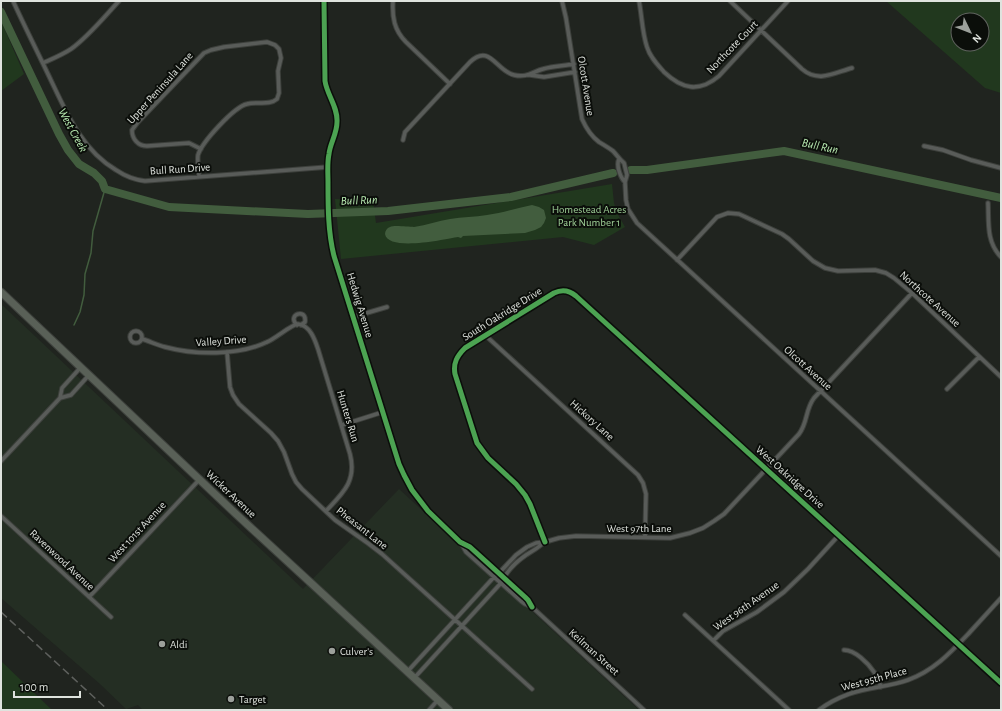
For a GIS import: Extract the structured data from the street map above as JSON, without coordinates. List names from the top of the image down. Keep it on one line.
{"streets":{"highway":["Wicker Avenue"],"street":["Northcote Court","Olcott Avenue","Upper Peninsula Lane","Bull Run Drive","Northcote Avenue","Hedwig Avenue","South Oakridge Drive","Valley Drive","Hunters Run","Hickory Lane","West Oakridge Drive","Pheasant Lane","West 97th Lane","West 101st Avenue","Ravenwood Avenue","West 96th Avenue","Keilman Street","West 95th Place"]},"crossings":[["Olcott Avenue","Northcote Avenue"],["Olcott Avenue","West 97th Lane"],["Bull Run Drive","Hedwig Avenue"],["Northcote Avenue","West 97th Lane"],["Hedwig Avenue","West 97th Lane"],["Hedwig Avenue","Keilman Street"],["South Oakridge Drive","Hickory Lane"],["South Oakridge Drive","West Oakridge Drive"],["South Oakridge Drive","West 97th Lane"],["Valley Drive","Hunters Run"],["Valley Drive","Pheasant Lane"],["Hunters Run","Pheasant Lane"],["Hickory Lane","West 97th Lane"],["West Oakridge Drive","West 97th Lane"],["West Oakridge Drive","West 96th Avenue"],["West Oakridge Drive","West 95th Place"],["Wicker Avenue","West 97th Lane"],["Wicker Avenue","West 101st Avenue"],["Pheasant Lane","West 97th Lane"],["West 97th Lane","Keilman Street"],["West 101st Avenue","Ravenwood Avenue"]],"water":["West Creek","Bull Run"],"parks":["Homestead Acres Park Number 1"],"places":["Aldi","Culver's","Target"],"scale_bar":"100 m","north":"bottom right"}
